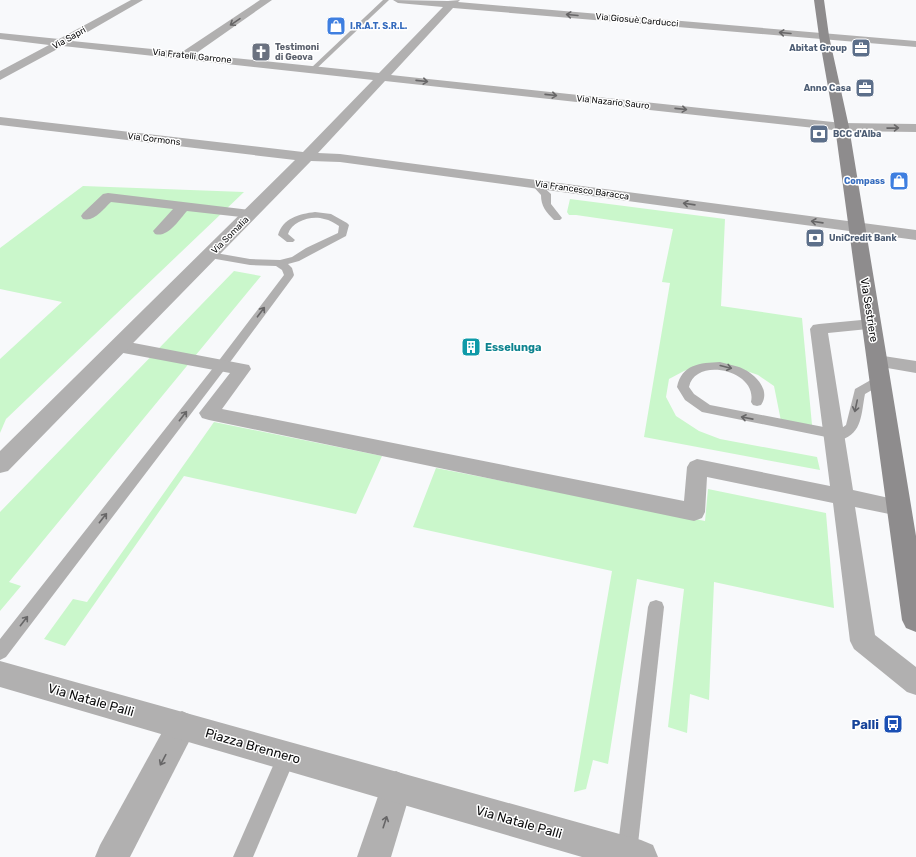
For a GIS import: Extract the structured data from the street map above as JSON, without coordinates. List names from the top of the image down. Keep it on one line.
{"streets":{"main road":["Via Sestriere"],"street":["Via Giosuè Carducci","Via Sapri","Via Fratelli Garrone","Via Nazario Sauro","Via Cormons","Via Francesco Baracca","Via Somalia","Via Natale Palli","Piazza Brennero"]},"crossings":[["Via Giosuè Carducci","Via Somalia"],["Via Giosuè Carducci","Via Sestriere"],["Via Sapri","Via Fratelli Garrone"],["Via Fratelli Garrone","Via Nazario Sauro"],["Via Fratelli Garrone","Via Somalia"],["Via Nazario Sauro","Via Somalia"],["Via Nazario Sauro","Via Sestriere"],["Via Cormons","Via Francesco Baracca"],["Via Cormons","Via Somalia"],["Via Francesco Baracca","Via Somalia"],["Via Francesco Baracca","Via Sestriere"],["Via Natale Palli","Piazza Brennero"]],"one_way":["Via Giosuè Carducci","Via Nazario Sauro","Via Francesco Baracca"],"places":{"shop":["I.R.A.T. S.R.L.","Compass"],"office":["Abitat Group","Anno Casa"],"church":["Testimoni di Geova"],"bank":["BCC d'Alba","UniCredit Bank"],"building":["Esselunga"],"bus stop":["Palli"]}}
